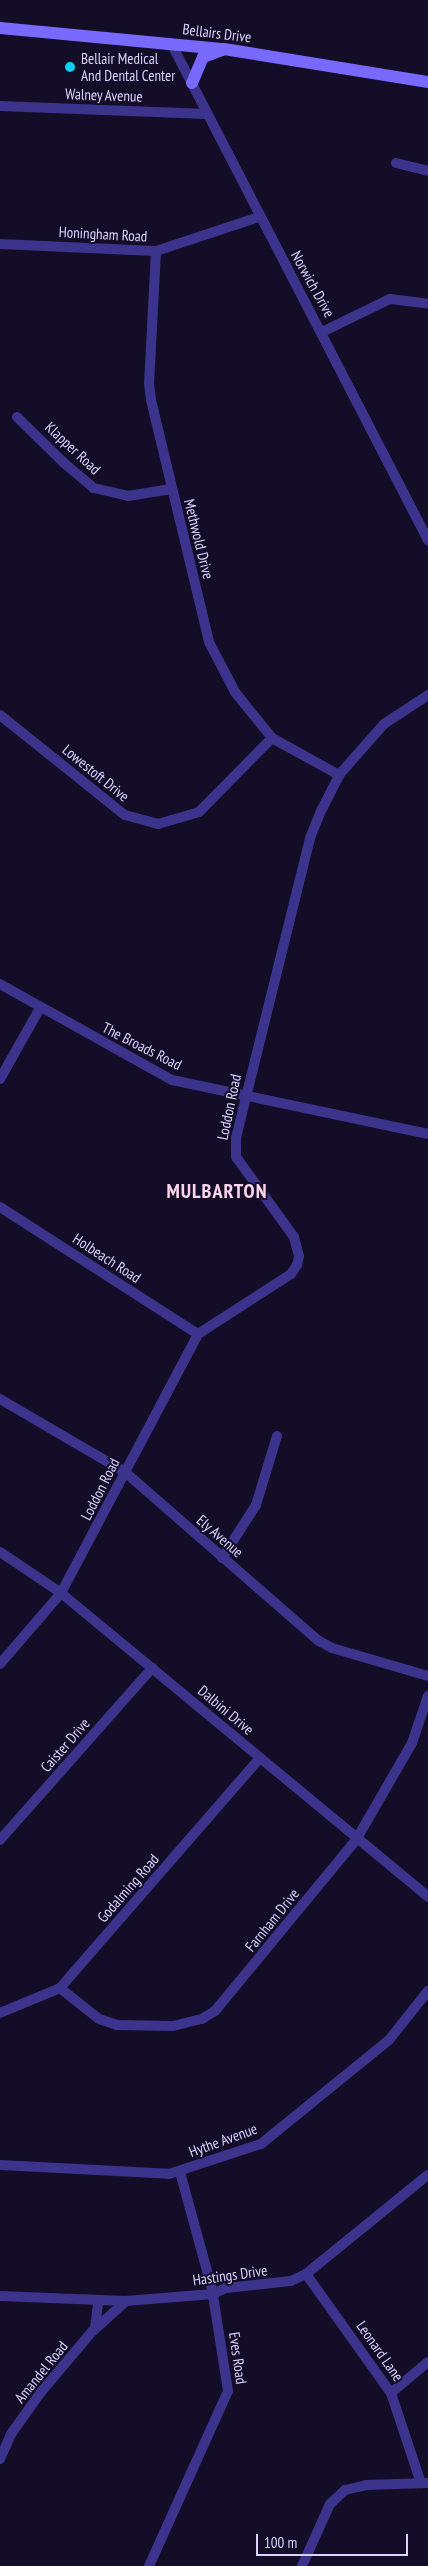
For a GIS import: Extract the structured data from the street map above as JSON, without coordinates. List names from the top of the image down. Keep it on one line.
{"streets":{"street":["Bellairs Drive","Walney Avenue","Honingham Road","Norwich Drive","Klapper Road","Methwold Drive","Lowestoft Drive","The Broads Road","Loddon Road","Holbeach Road","Ely Avenue","Dalbini Drive","Caister Drive","Godalming Road","Farnham Drive","Hythe Avenue","Hastings Drive","Leonard Lane","Eves Road","Amandel Road"]},"crossings":[["Bellairs Drive","Norwich Drive"],["Walney Avenue","Norwich Drive"],["Honingham Road","Norwich Drive"],["Honingham Road","Methwold Drive"],["Klapper Road","Methwold Drive"],["Methwold Drive","Lowestoft Drive"],["Methwold Drive","Loddon Road"],["The Broads Road","Loddon Road"],["Loddon Road","Holbeach Road"],["Loddon Road","Ely Avenue"],["Loddon Road","Dalbini Drive"],["Dalbini Drive","Caister Drive"],["Dalbini Drive","Godalming Road"],["Dalbini Drive","Farnham Drive"],["Godalming Road","Farnham Drive"],["Hythe Avenue","Eves Road"],["Hastings Drive","Leonard Lane"],["Hastings Drive","Eves Road"],["Hastings Drive","Amandel Road"]],"districts":["MULBARTON"],"places":["Bellair Medical And Dental Center"],"scale_bar":"100 m"}
